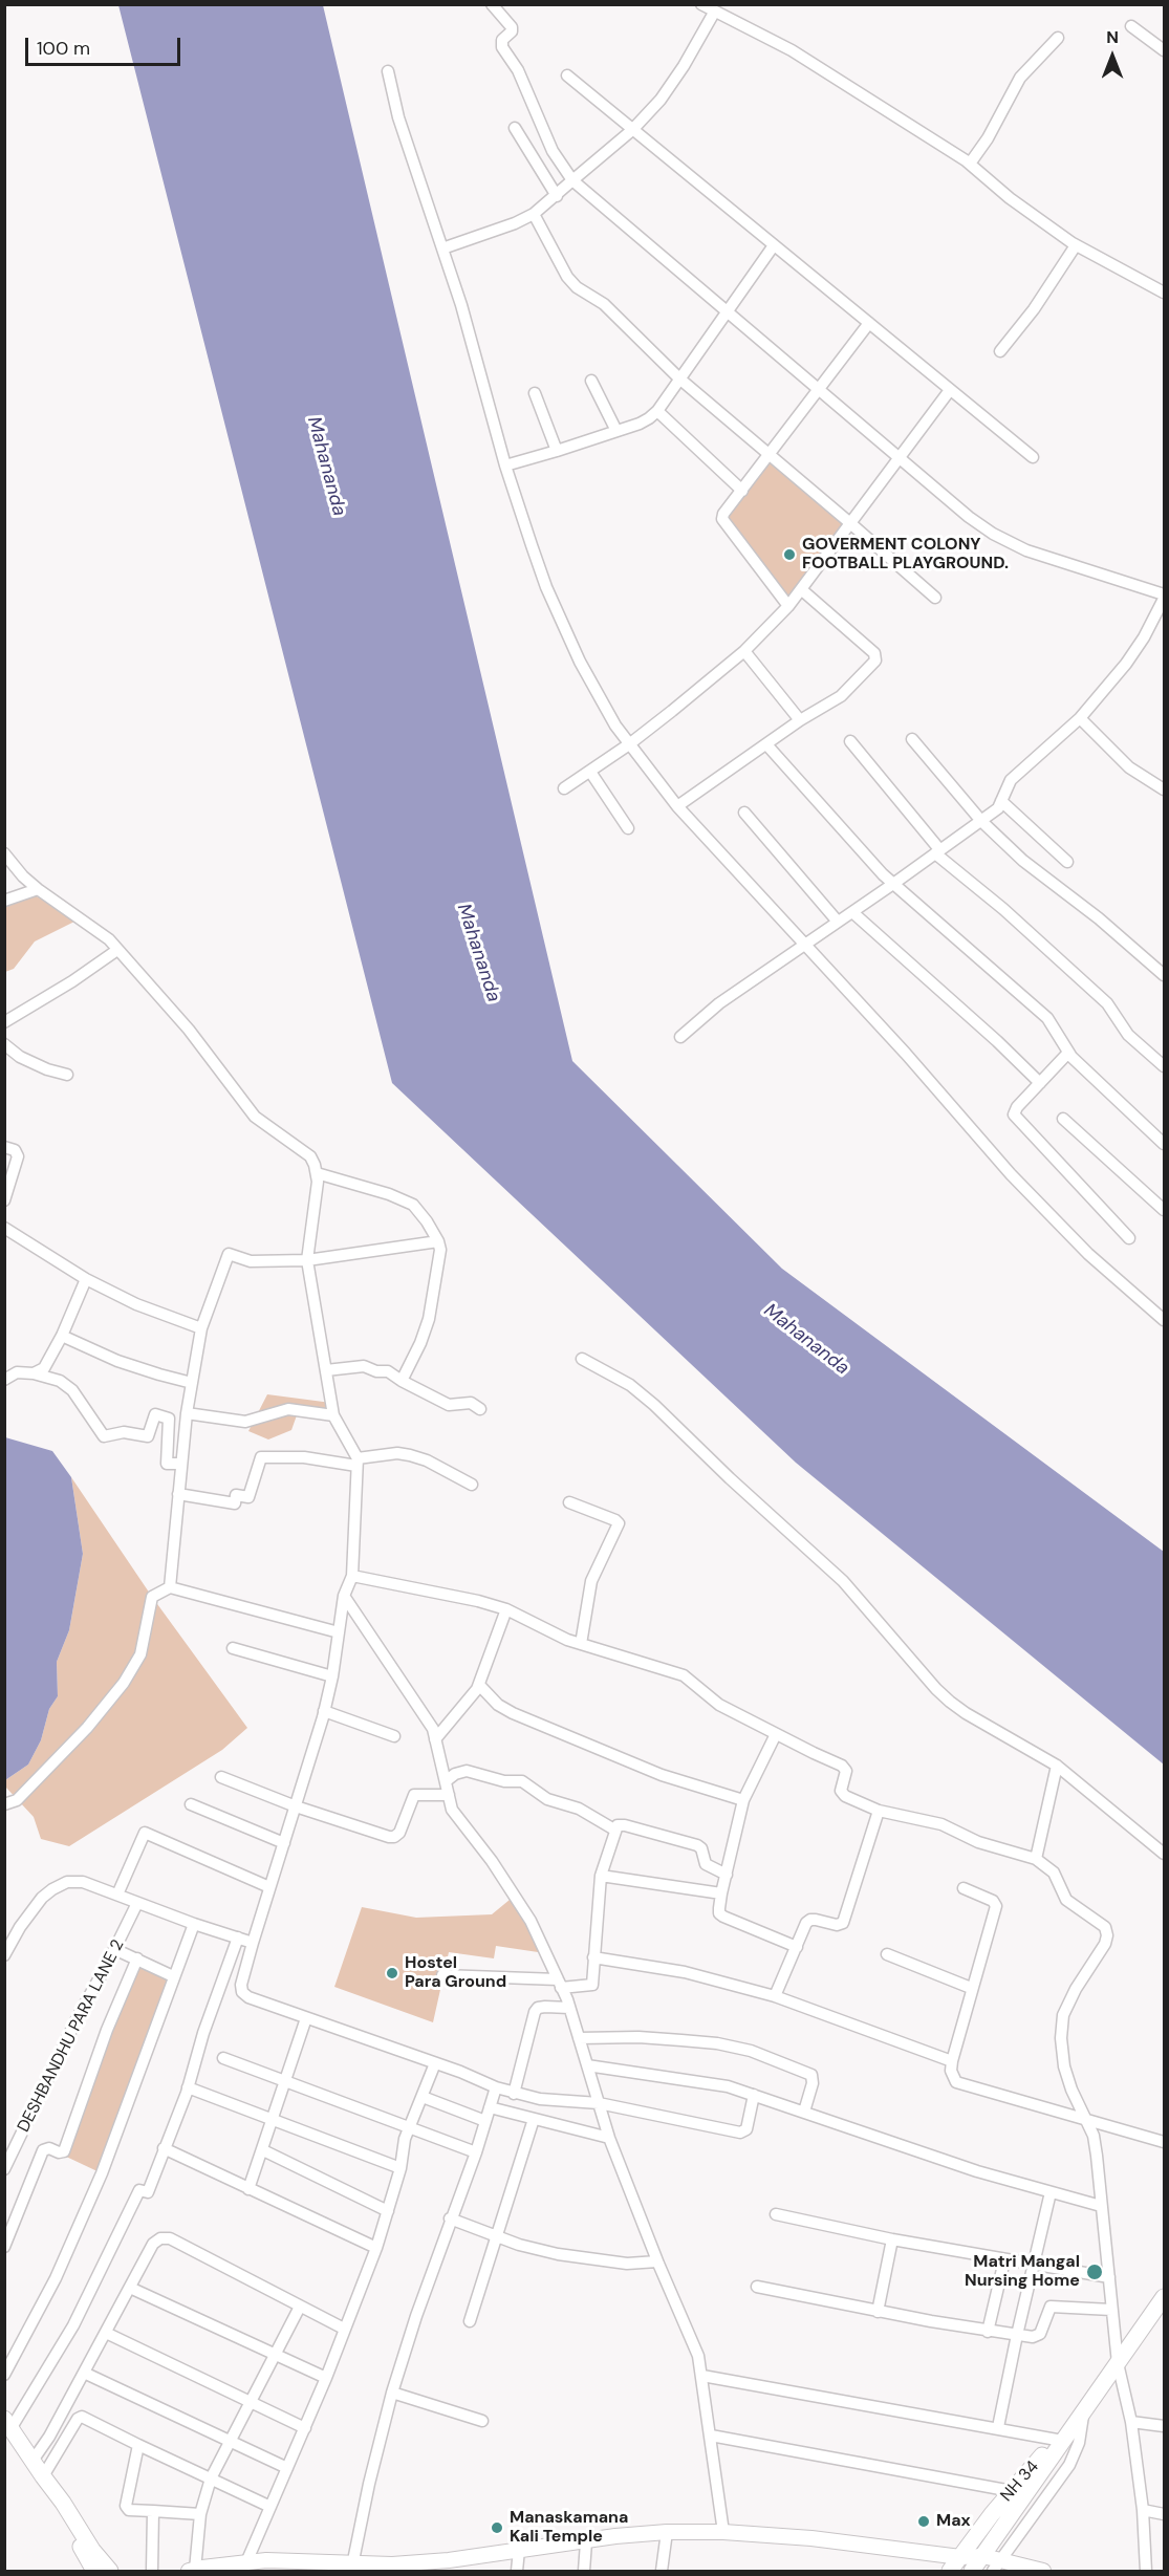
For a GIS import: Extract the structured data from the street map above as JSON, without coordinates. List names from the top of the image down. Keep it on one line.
{"streets":{"main road":["NH 34"],"street":["DESHBANDHU PARA LANE 2"]},"water":["Mahananda"],"places":["GOVERMENT COLONY FOOTBALL PLAYGROUND.","Hostel Para Ground","Matri Mangal Nursing Home","Max","Manaskamana Kali Temple"],"scale_bar":"100 m","north":"top"}
